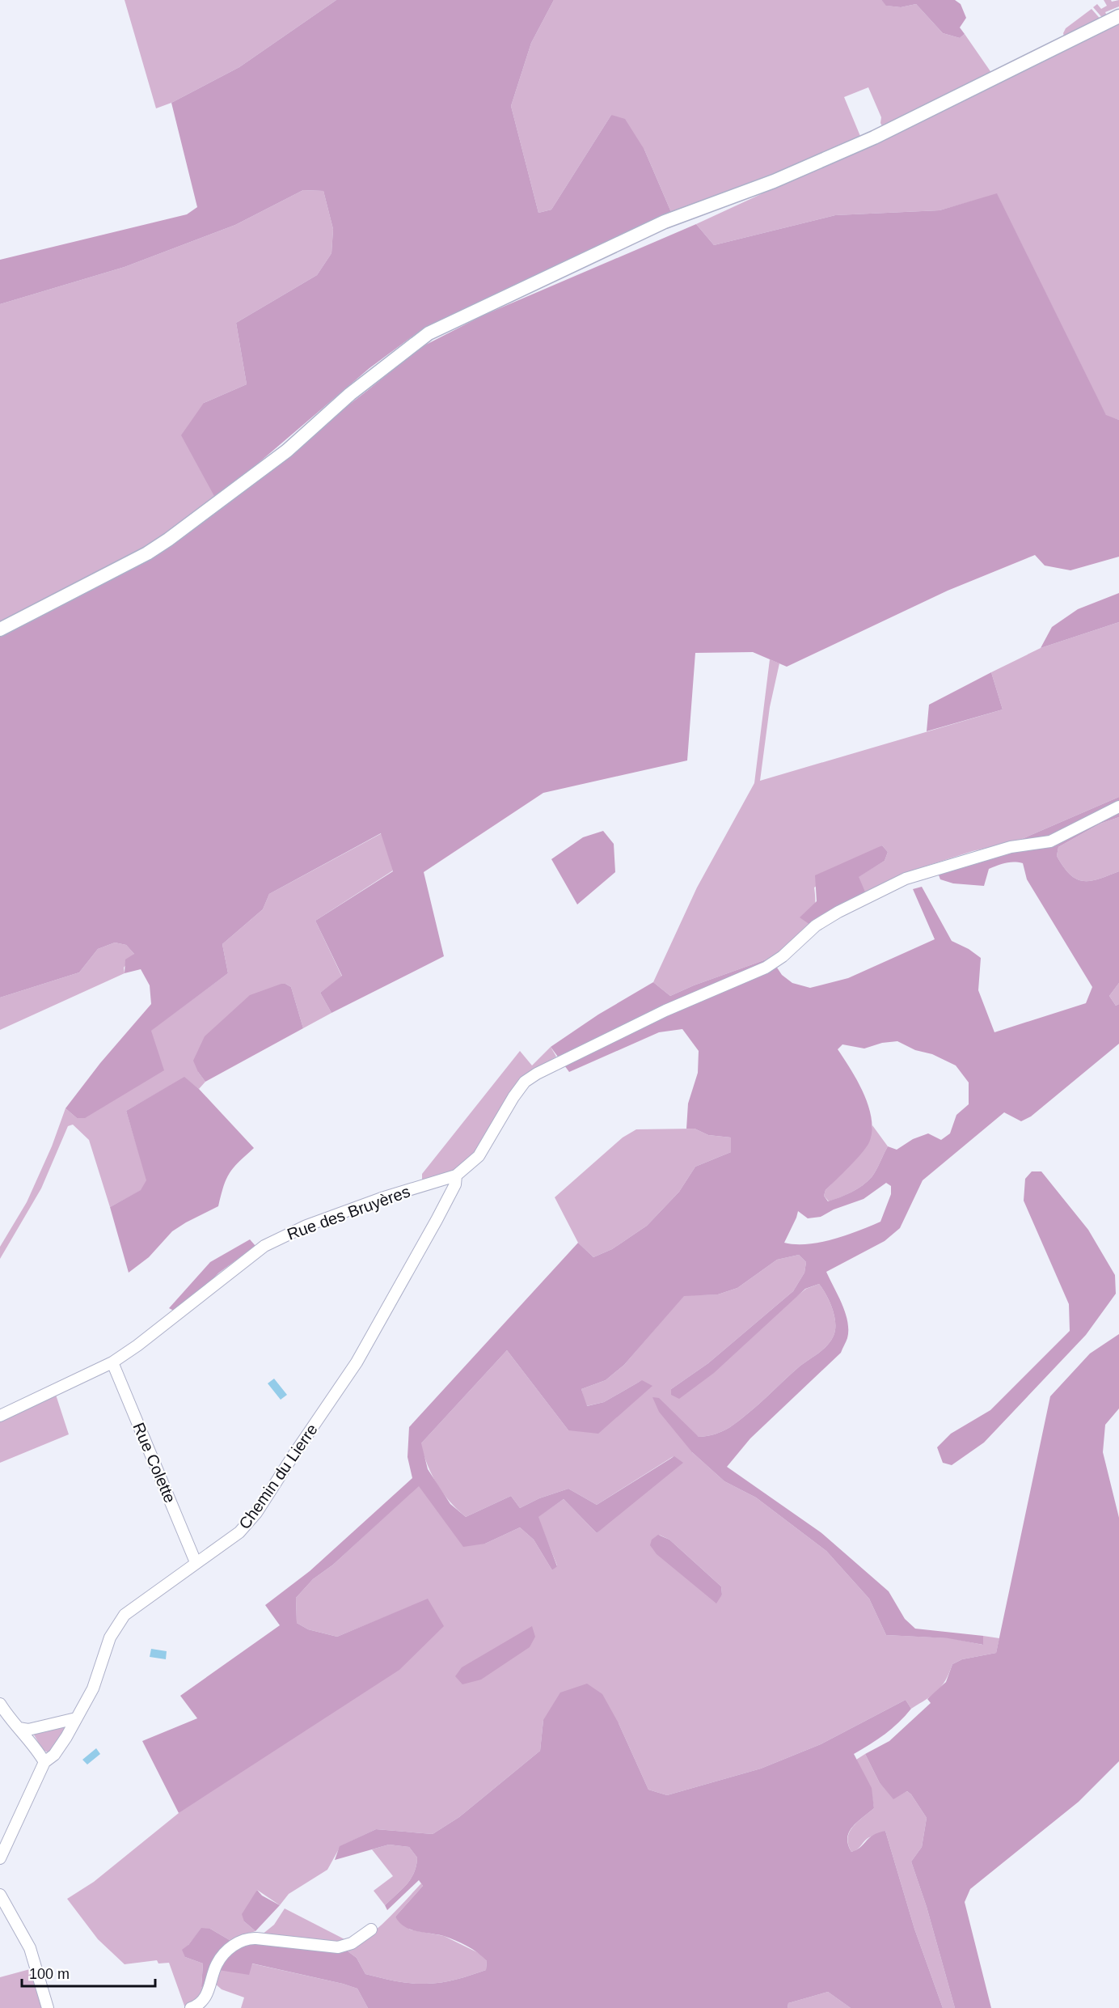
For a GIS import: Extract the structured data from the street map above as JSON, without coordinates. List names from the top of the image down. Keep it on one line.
{"streets":{"street":["Rue des Bruyères","Rue Colette","Chemin du Lierre"]},"crossings":[["Rue des Bruyères","Rue Colette"],["Rue des Bruyères","Chemin du Lierre"],["Rue Colette","Chemin du Lierre"]],"scale_bar":"100 m"}
